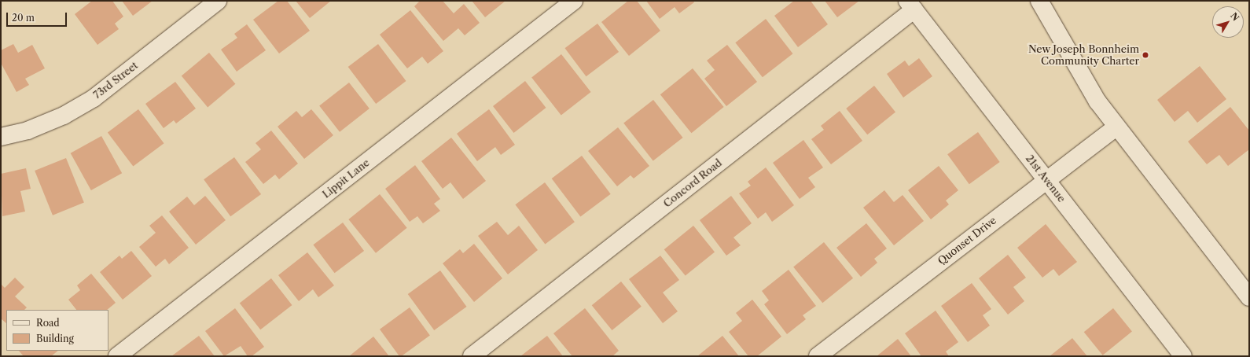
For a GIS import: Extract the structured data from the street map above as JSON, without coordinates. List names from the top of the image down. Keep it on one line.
{"streets":{"street":["73rd Street","Lippit Lane","21st Avenue","Concord Road","Quonset Drive"]},"crossings":[["21st Avenue","Concord Road"],["21st Avenue","Quonset Drive"]],"places":["New Joseph Bonnheim Community Charter"],"legend":["Road","Building"],"scale_bar":"20 m","north":"top right"}
